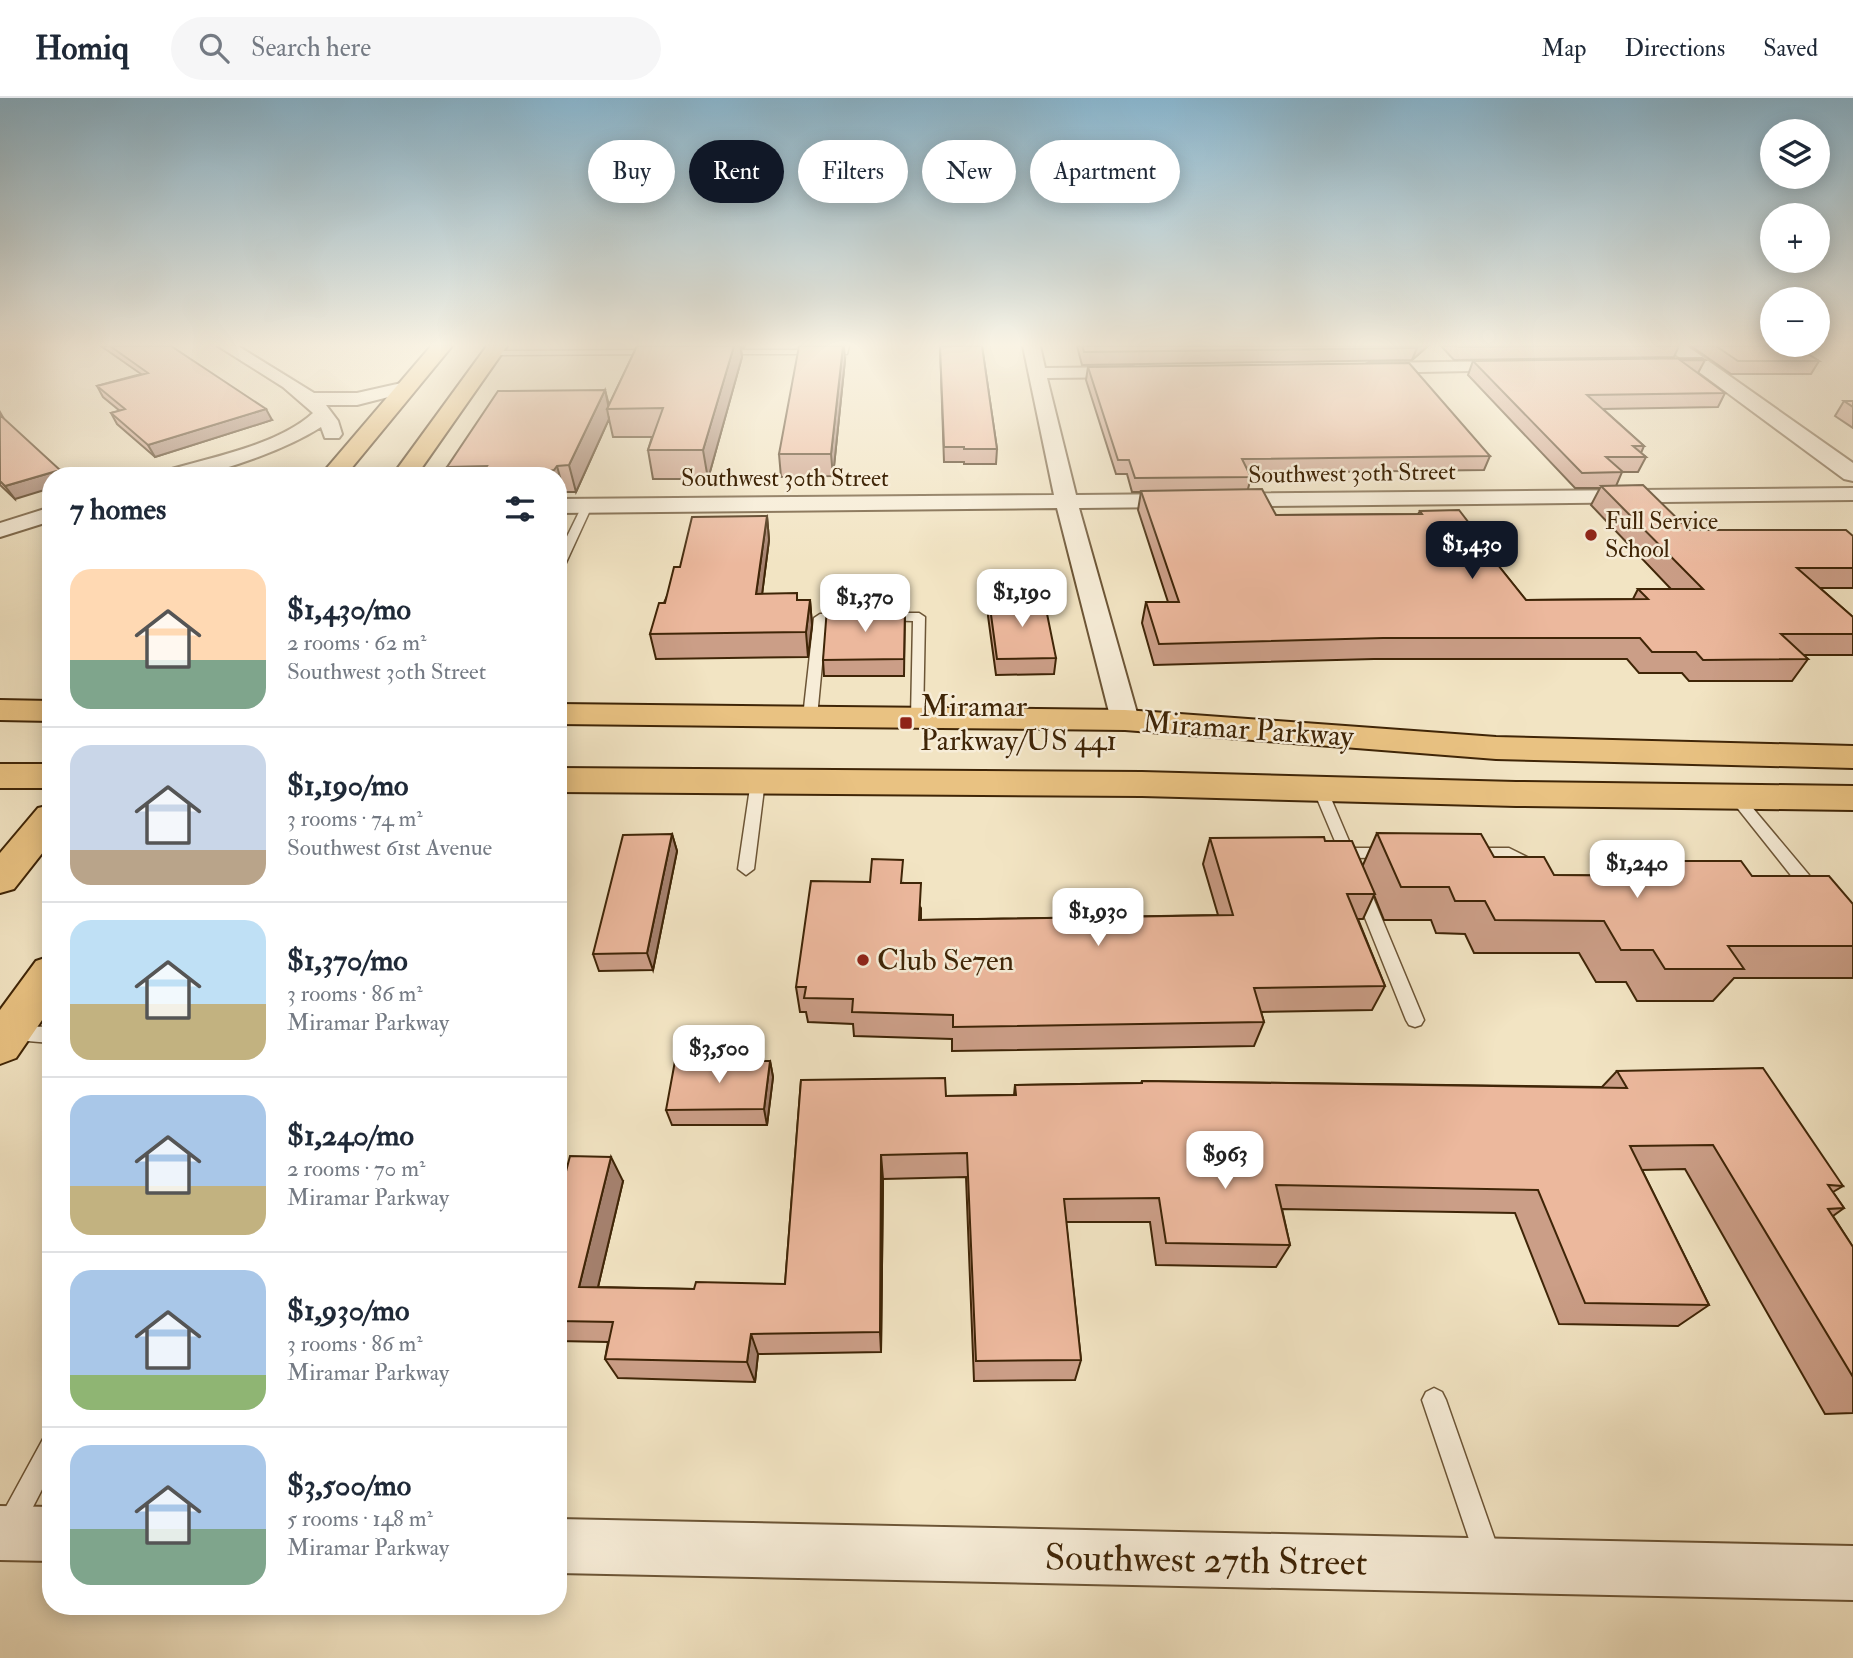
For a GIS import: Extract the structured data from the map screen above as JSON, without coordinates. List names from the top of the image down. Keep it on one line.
{"streets":{"main road":["Miramar Parkway"],"street":["Southwest 30th Street","Southwest 27th Street"]},"places":{"other":["Full Service School","Club Se7en"],"transit":["Miramar Parkway/US 441"]},"page":{"header":"Homiq","search":"Search here","nav":["Map","Directions","Saved"],"map_buttons":["+","−"],"chip":["Buy","Rent","Filters","New","Apartment"],"heading":"7 homes","price":["$1,430","$1,190","$1,370","$1,240","$1,930","$3,500","$963"],"list":[{"name":"$1,430/mo","note":"2 rooms · 62 m² · Southwest 30th Street"},{"name":"$1,190/mo","note":"3 rooms · 74 m² · Southwest 61st Avenue"},{"name":"$1,370/mo","note":"3 rooms · 86 m² · Miramar Parkway"},{"name":"$1,240/mo","note":"2 rooms · 70 m² · Miramar Parkway"},{"name":"$1,930/mo","note":"3 rooms · 86 m² · Miramar Parkway"},{"name":"$3,500/mo","note":"5 rooms · 148 m² · Miramar Parkway"}]}}
